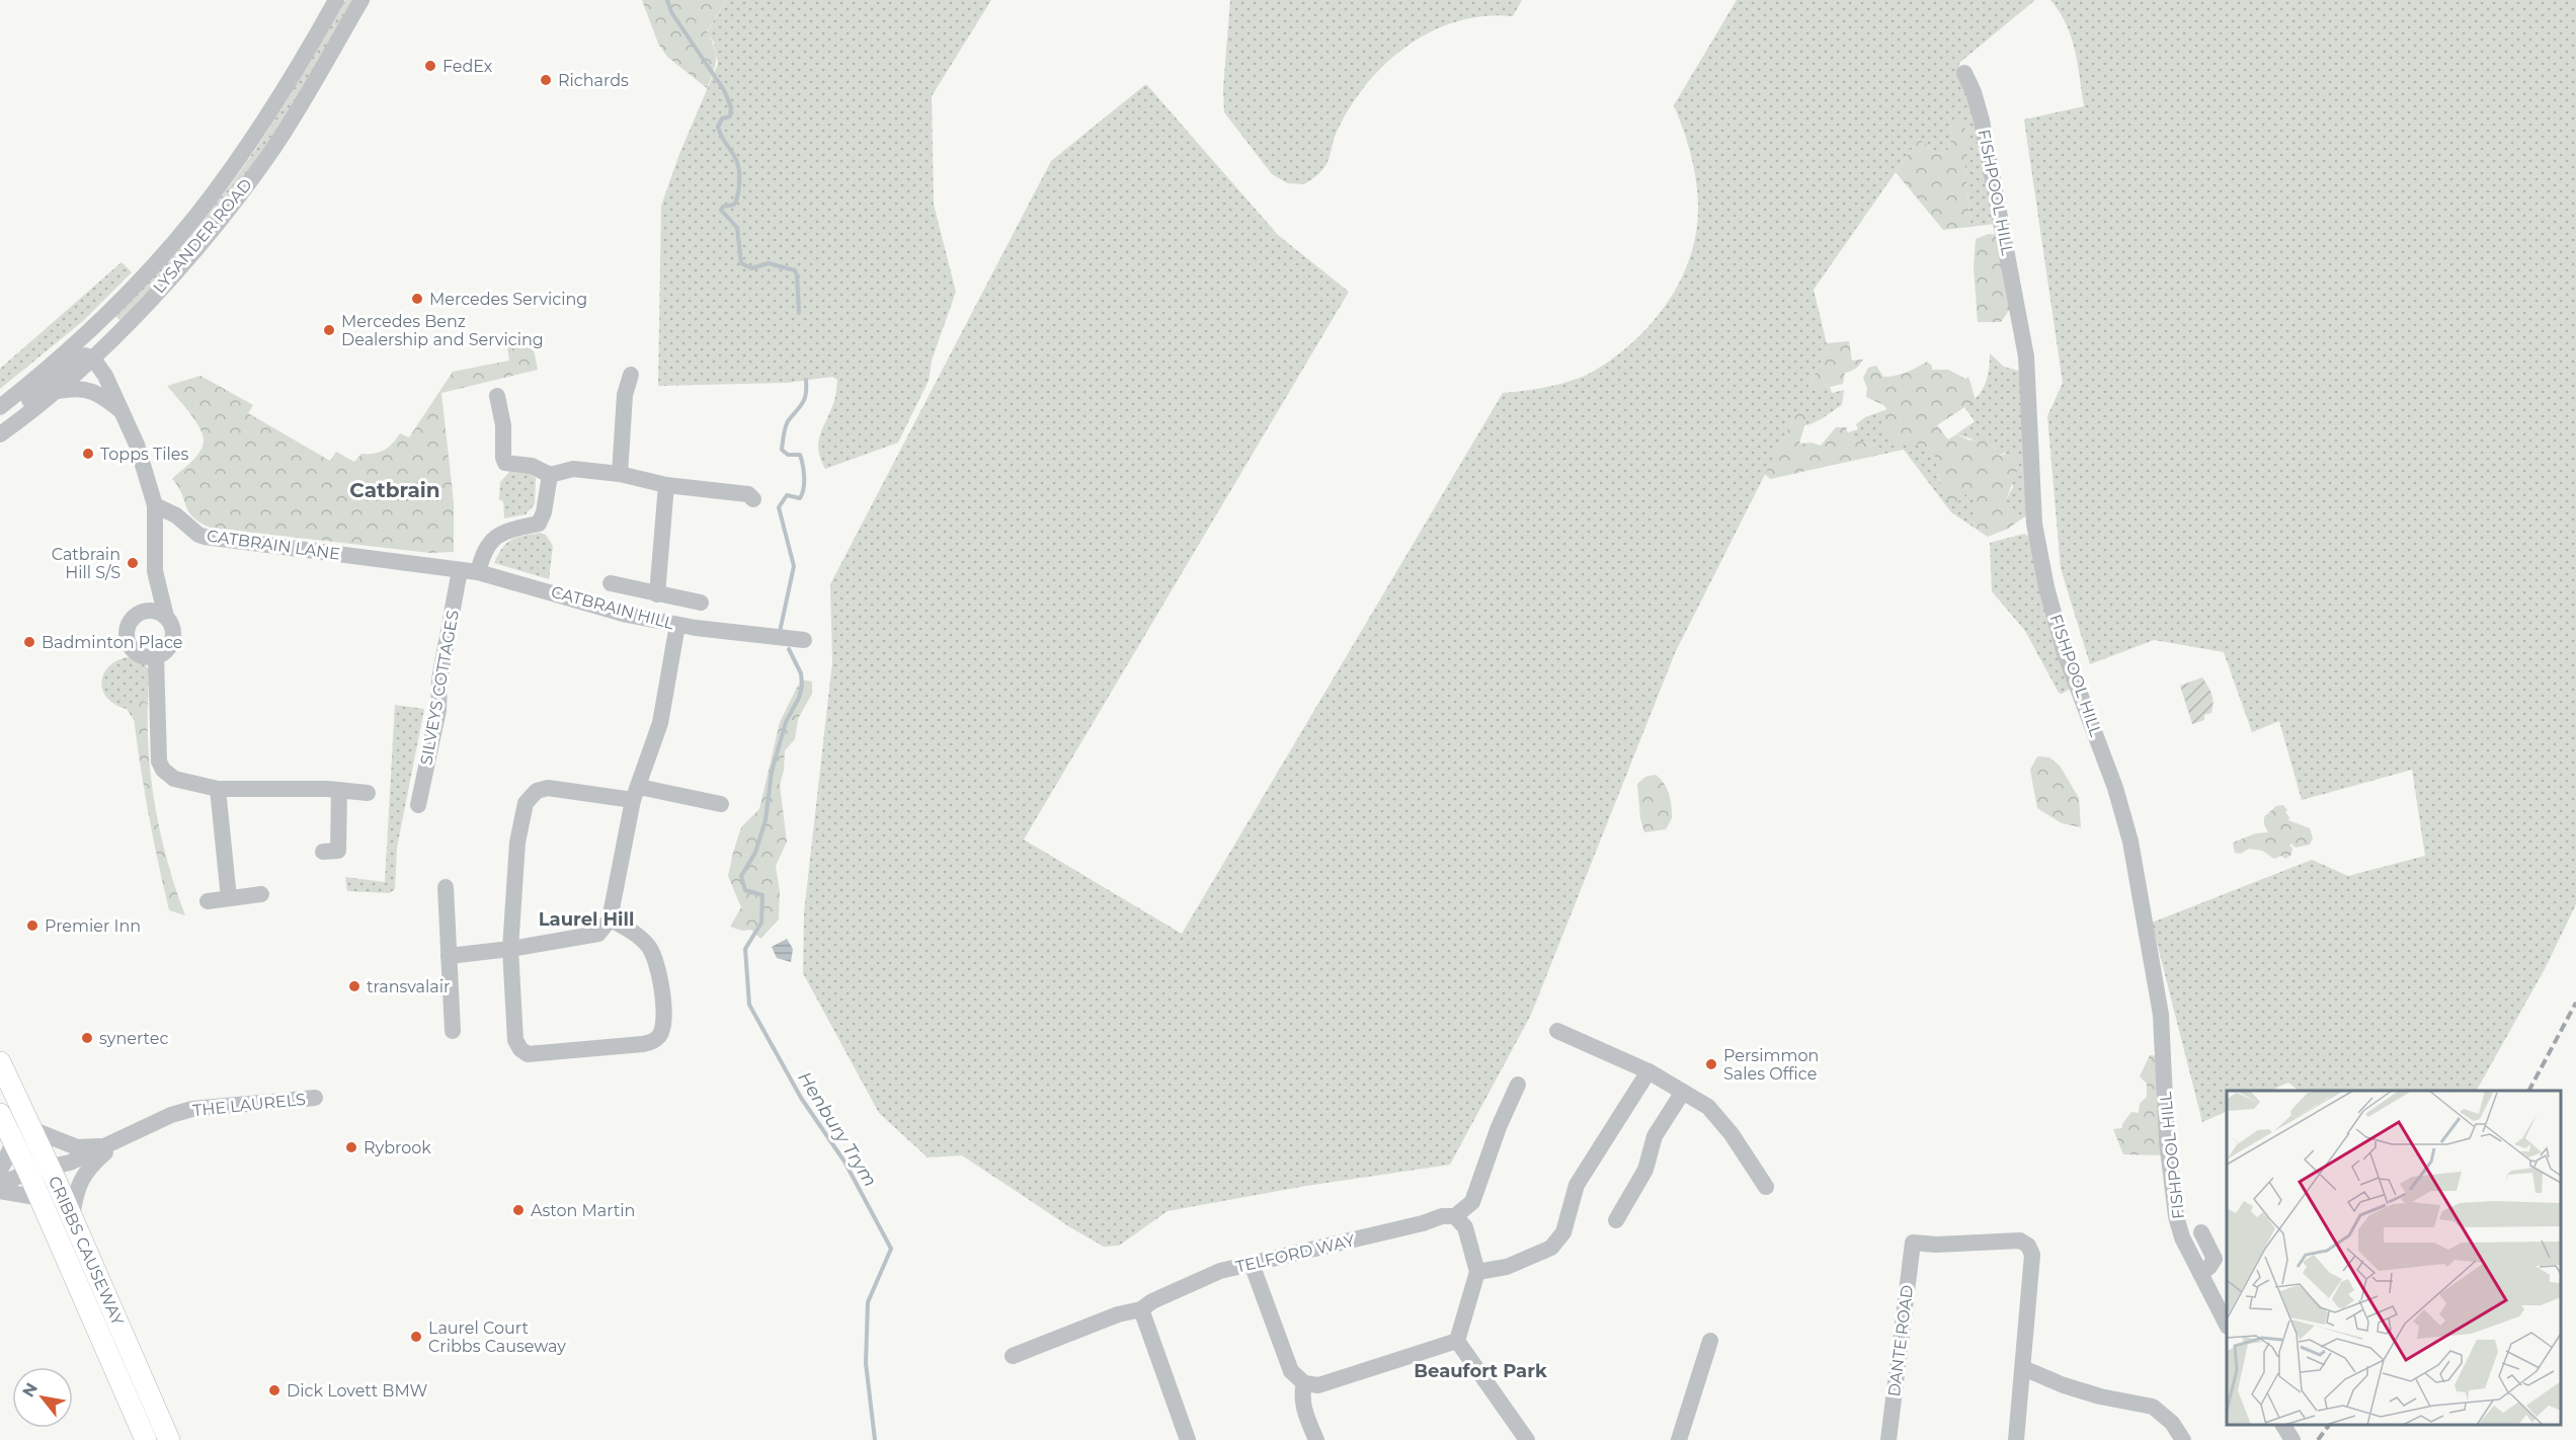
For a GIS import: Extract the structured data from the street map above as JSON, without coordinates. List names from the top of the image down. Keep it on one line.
{"streets":{"main road":["CRIBBS CAUSEWAY"],"street":["FISHPOOL HILL","LYSANDER ROAD","CATBRAIN LANE","CATBRAIN HILL","SILVEYS COTTAGES","THE LAURELS","TELFORD WAY","DANTE ROAD"]},"crossings":[["CATBRAIN LANE","CATBRAIN HILL"],["CATBRAIN LANE","SILVEYS COTTAGES"],["CATBRAIN HILL","SILVEYS COTTAGES"],["THE LAURELS","CRIBBS CAUSEWAY"]],"districts":["Catbrain","Laurel Hill","Beaufort Park"],"water":["Henbury Trym"],"places":["FedEx","Richards","Mercedes Servicing","Mercedes Benz Dealership and Servicing","Topps Tiles","Catbrain Hill S/S","Badminton Place","Premier Inn","transvalair","synertec","Persimmon Sales Office","Rybrook","Aston Martin","Laurel Court Cribbs Causeway","Dick Lovett BMW"],"north":"top left"}
